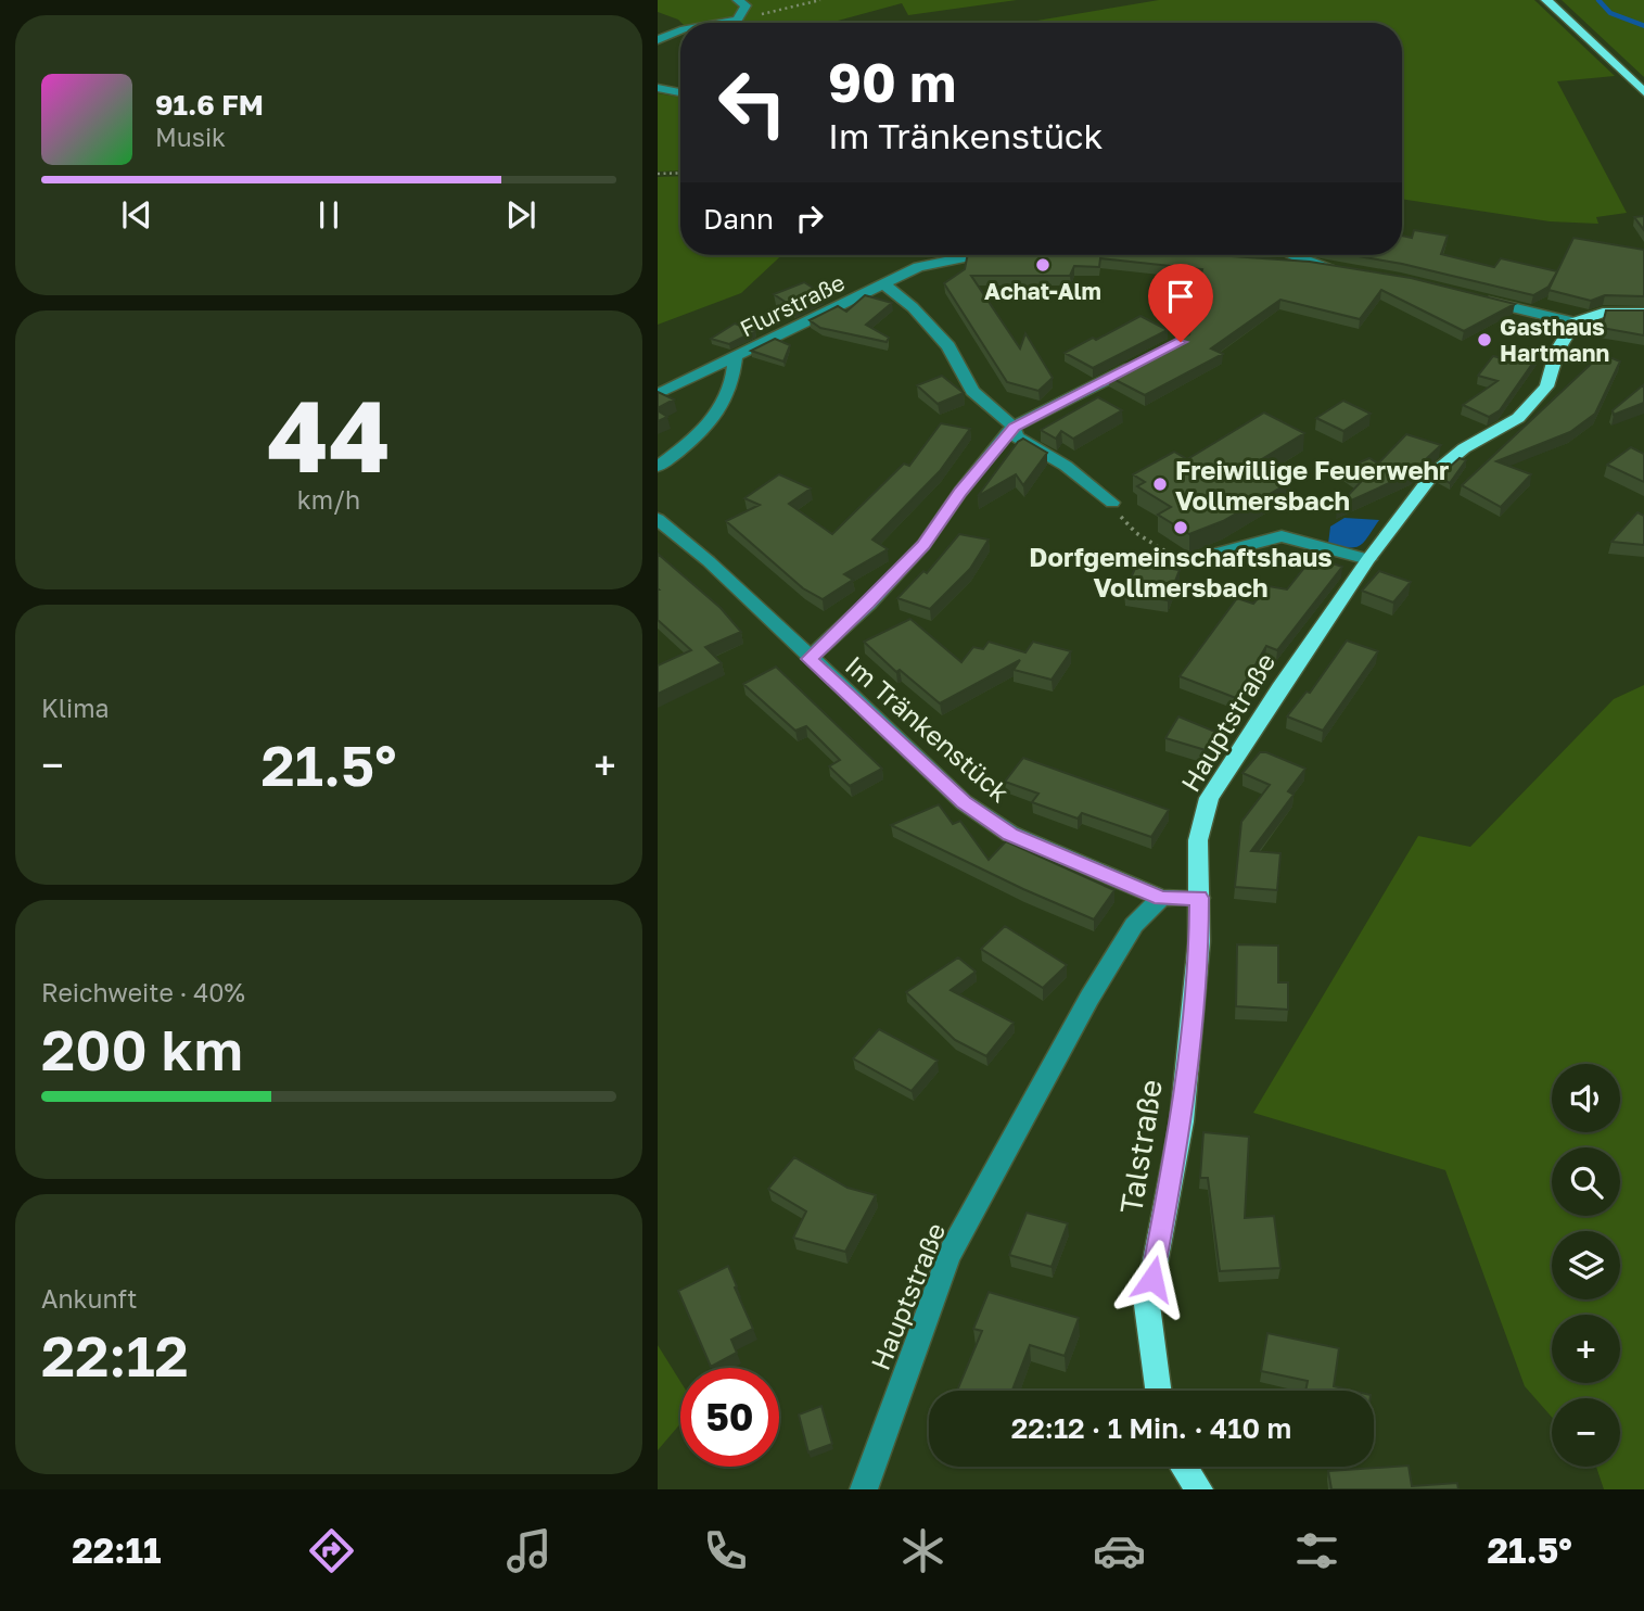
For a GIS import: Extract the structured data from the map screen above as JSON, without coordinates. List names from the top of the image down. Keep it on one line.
{"streets":{"main road":["Hauptstraße","Talstraße"],"street":["Flurstraße","Im Tränkenstück"]},"crossings":[["Hauptstraße","Im Tränkenstück"],["Hauptstraße","Talstraße"]],"places":["Achat-Alm","Gasthaus Hartmann","Freiwillige Feuerwehr Vollmersbach","Dorfgemeinschaftshaus Vollmersbach"],"page":{"turn":["90 m","Im Tränkenstück"],"song":["91.6 FM","Musik"],"then":"Dann","tile":[["44","km/h"],"Klima",["Reichweite · 40%","200 km"],["Ankunft","22:12"]],"heat":["−","21.5°","+"],"map_buttons":["+","−"],"limit":"50","trip":"22:12 · 1 Min. · 410 m","tabs":["22:11","21.5°"]}}
